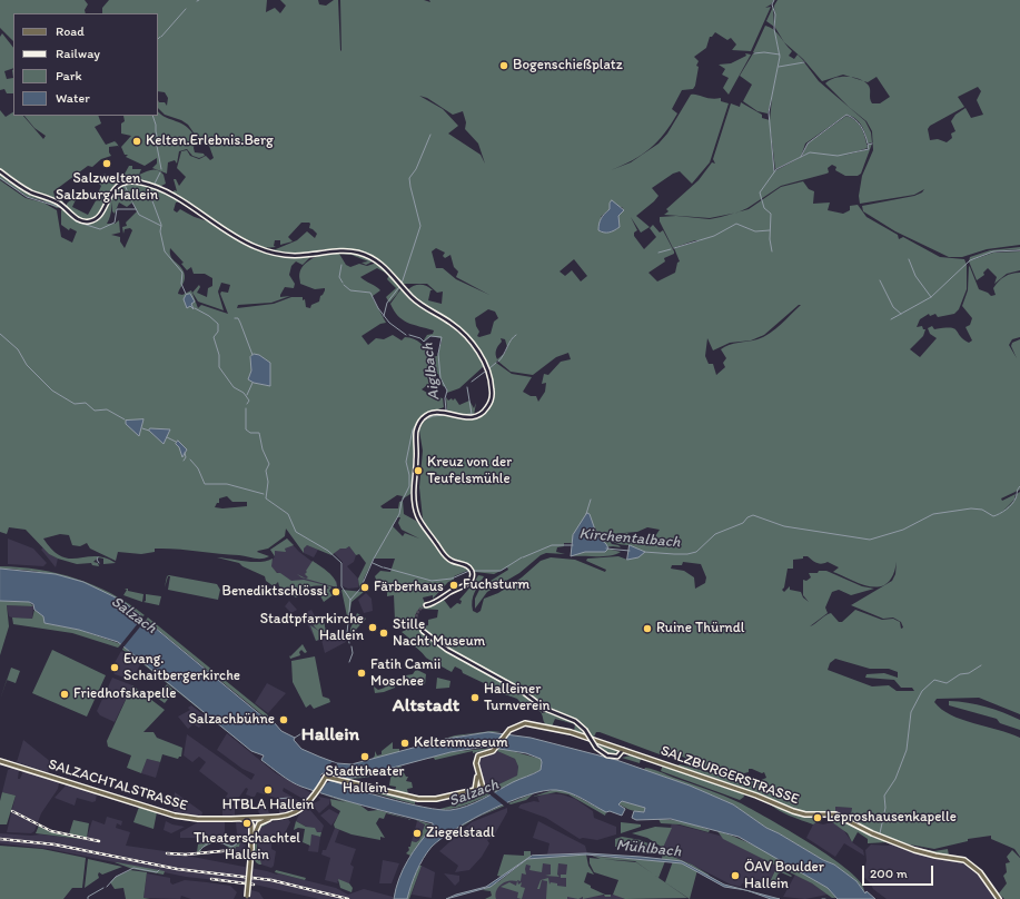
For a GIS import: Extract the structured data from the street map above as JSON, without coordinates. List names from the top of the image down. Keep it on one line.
{"streets":{"main road":["SALZBURGERSTRASSE","SALZACHTALSTRASSE"]},"districts":["Altstadt","Hallein"],"water":["Aiglbach","Kirchentalbach","Salzach","Mühlbach"],"places":["Bogenschießplatz","Kelten.Erlebnis.Berg","Salzwelten Salzburg Hallein","Kreuz von der Teufelsmühle","Fuchsturm","Färberhaus","Benediktschlössl","Stadtpfarrkirche Hallein","Ruine Thürndl","Stille Nacht Museum","Evang. Schaitbergerkirche","Fatih Camii Moschee","Friedhofskapelle","Halleiner Turnverein","Salzachbühne","Keltenmuseum","Stadttheater Hallein","HTBLA Hallein","Leproshausenkapelle","Theaterschachtel Hallein","Ziegelstadl","ÖAV Boulder Hallein"],"legend":["Road","Railway","Park","Water"],"scale_bar":"200 m"}
